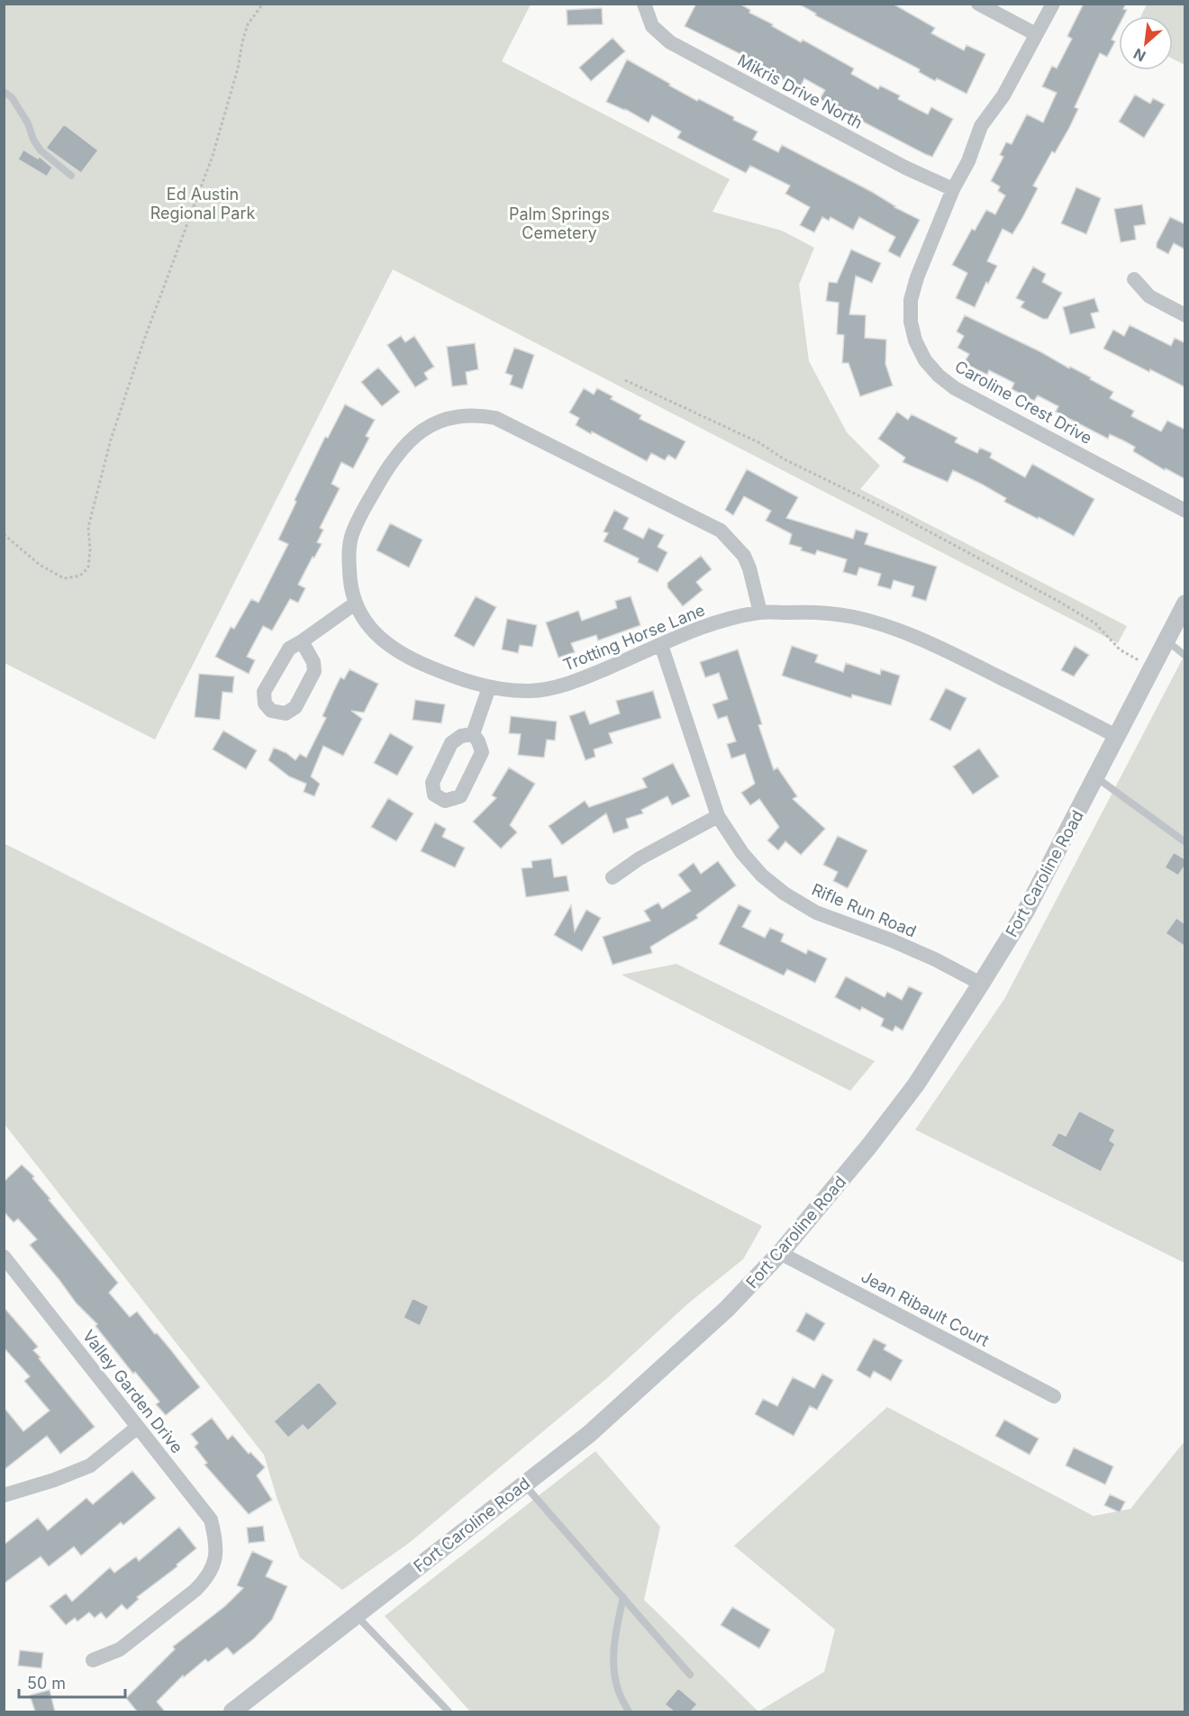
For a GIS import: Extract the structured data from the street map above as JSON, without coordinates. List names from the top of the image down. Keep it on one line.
{"streets":{"street":["Mikris Drive North","Caroline Crest Drive","Trotting Horse Lane","Fort Caroline Road","Rifle Run Road","Jean Ribault Court","Valley Garden Drive"]},"crossings":[["Mikris Drive North","Caroline Crest Drive"],["Trotting Horse Lane","Fort Caroline Road"],["Trotting Horse Lane","Rifle Run Road"],["Fort Caroline Road","Rifle Run Road"],["Fort Caroline Road","Jean Ribault Court"]],"parks":["Ed Austin Regional Park","Palm Springs Cemetery"],"scale_bar":"50 m","north":"bottom left"}
